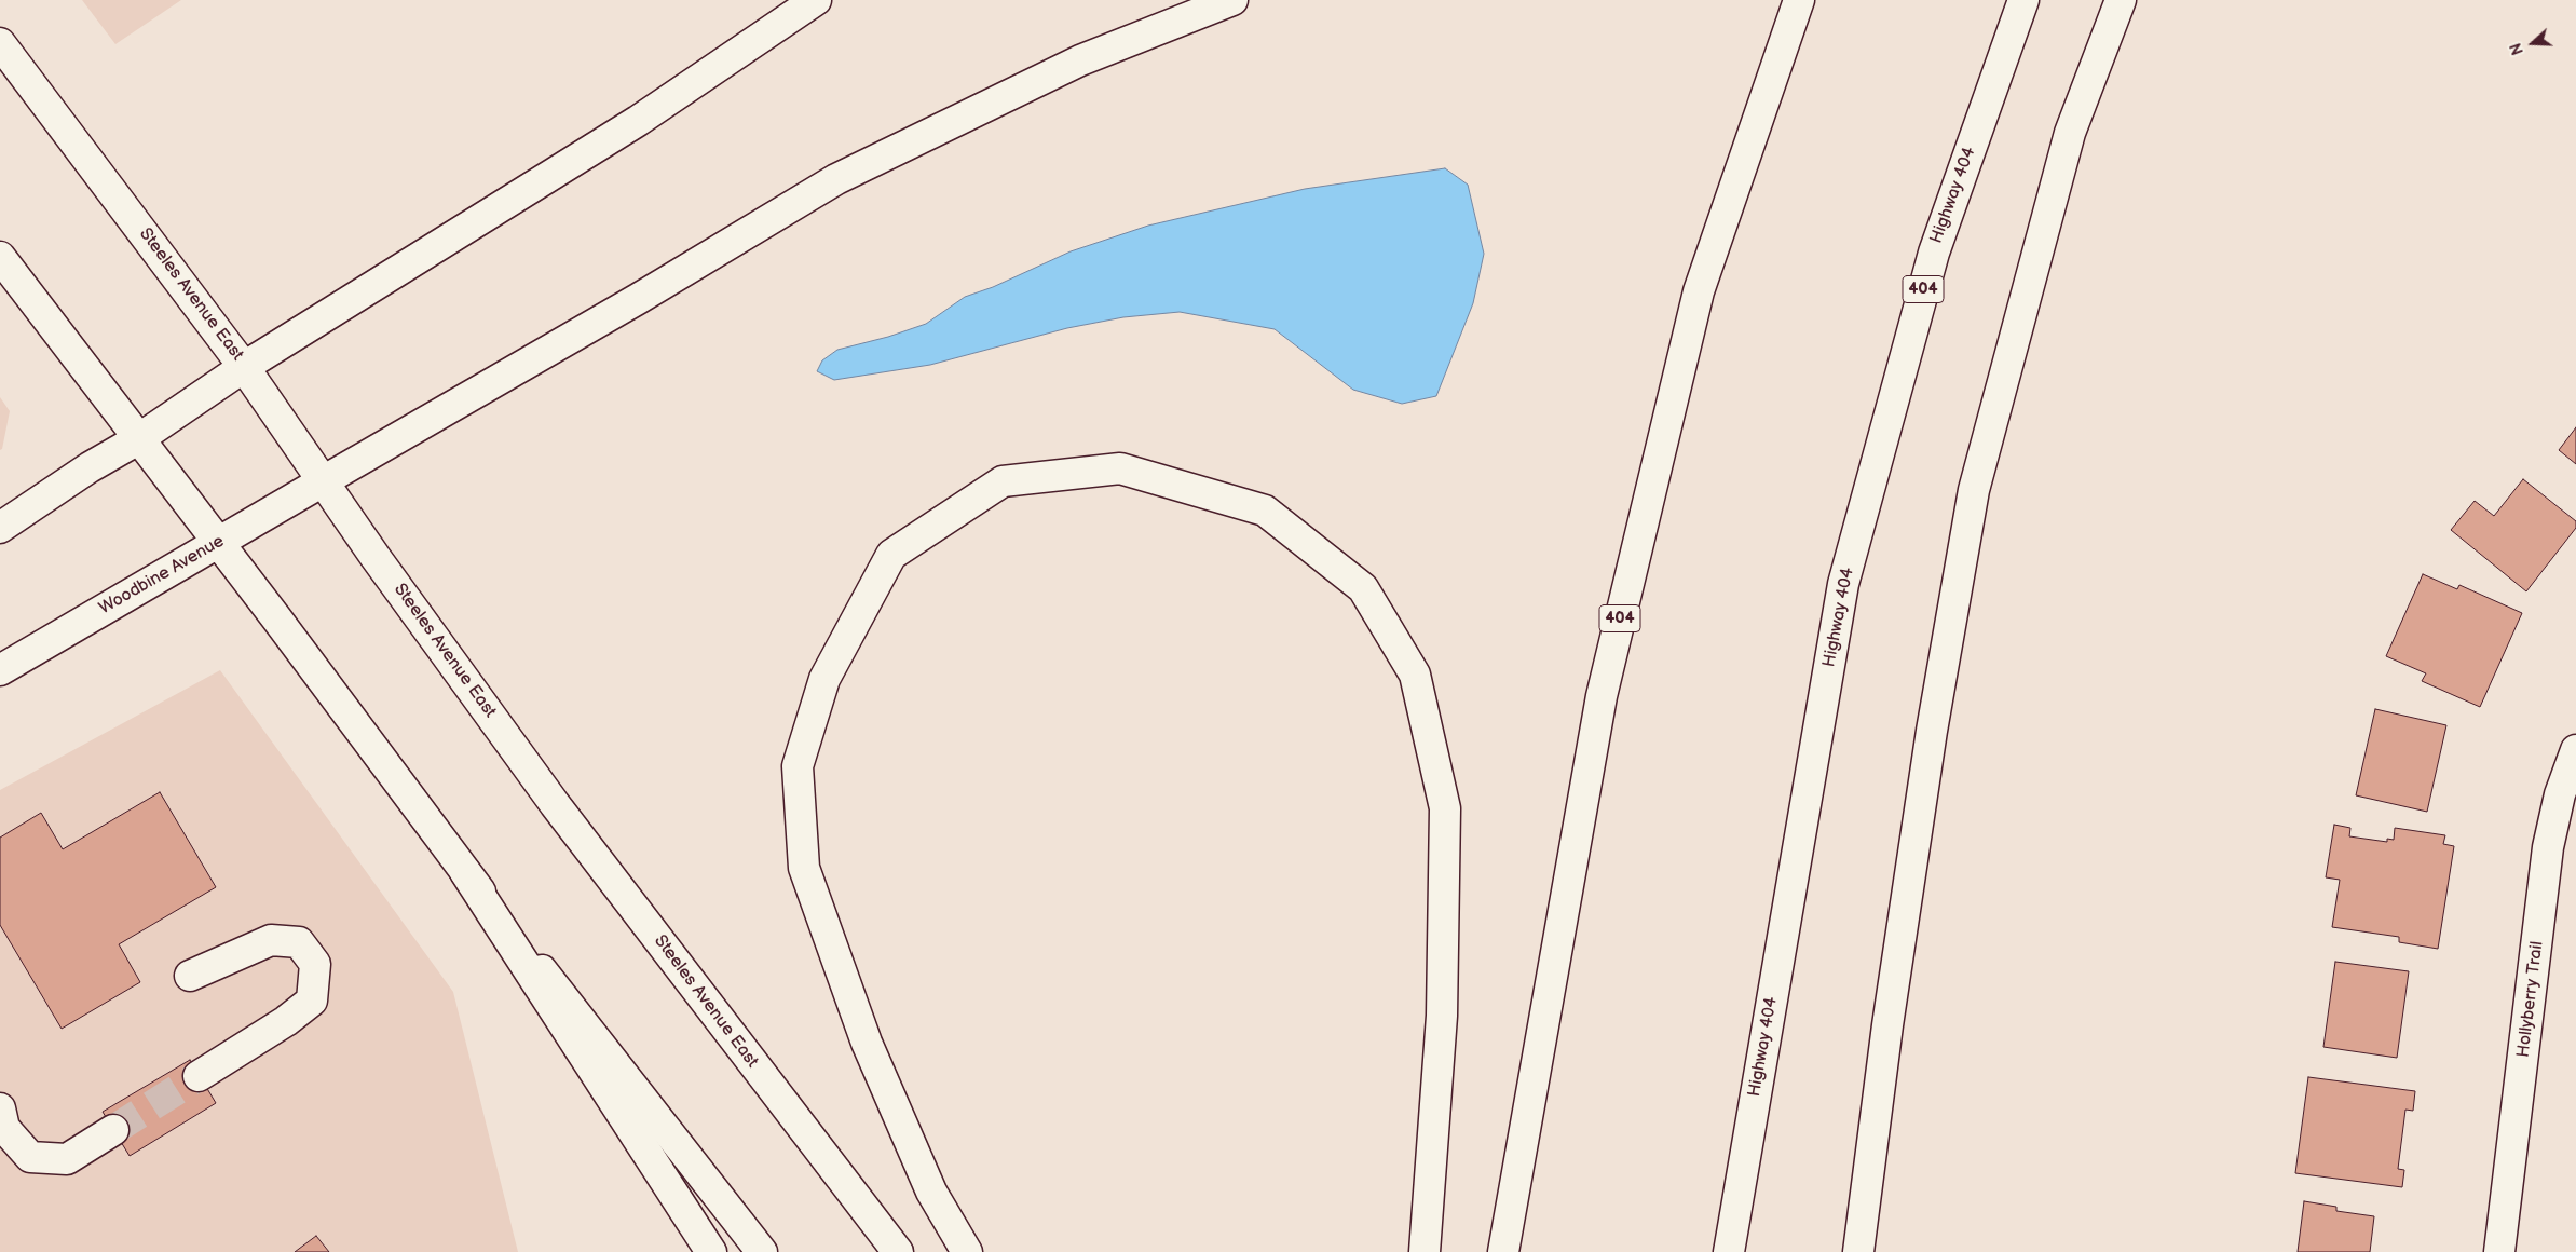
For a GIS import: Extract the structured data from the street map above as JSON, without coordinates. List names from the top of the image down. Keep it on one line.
{"streets":{"main road":["Highway 404","404","Steeles Avenue East","Woodbine Avenue","Hollyberry Trail"]},"crossings":[["Steeles Avenue East","Woodbine Avenue"]],"north":"left"}
